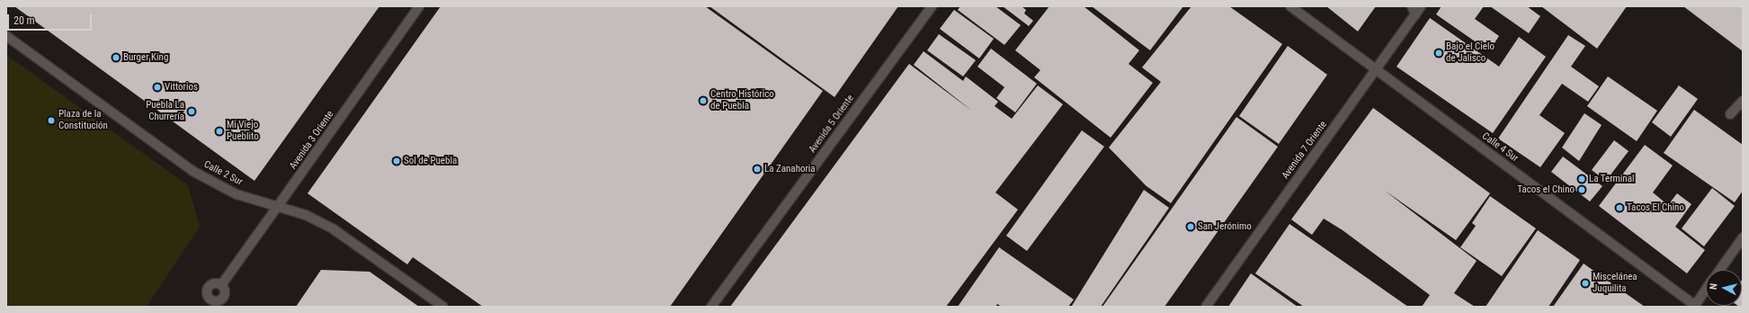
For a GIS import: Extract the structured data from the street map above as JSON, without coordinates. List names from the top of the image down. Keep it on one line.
{"streets":{"street":["Avenida 5 Oriente","Avenida 3 Oriente","Calle 4 Sur","Avenida 7 Oriente","Calle 2 Sur"]},"crossings":[["Avenida 3 Oriente","Calle 2 Sur"],["Calle 4 Sur","Avenida 7 Oriente"]],"places":["Bajo el Cielo de Jalisco","Burger King","Vittorios","Centro Histórico de Puebla","Puebla La Churrería","Plaza de la Constitución","Mi Viejo Pueblito","Sol de Puebla","La Zanahoria","La Terminal","Tacos el Chino","Tacos El Chino","San Jerónimo","Miscelánea Juquilita"],"scale_bar":"20 m","north":"left"}
